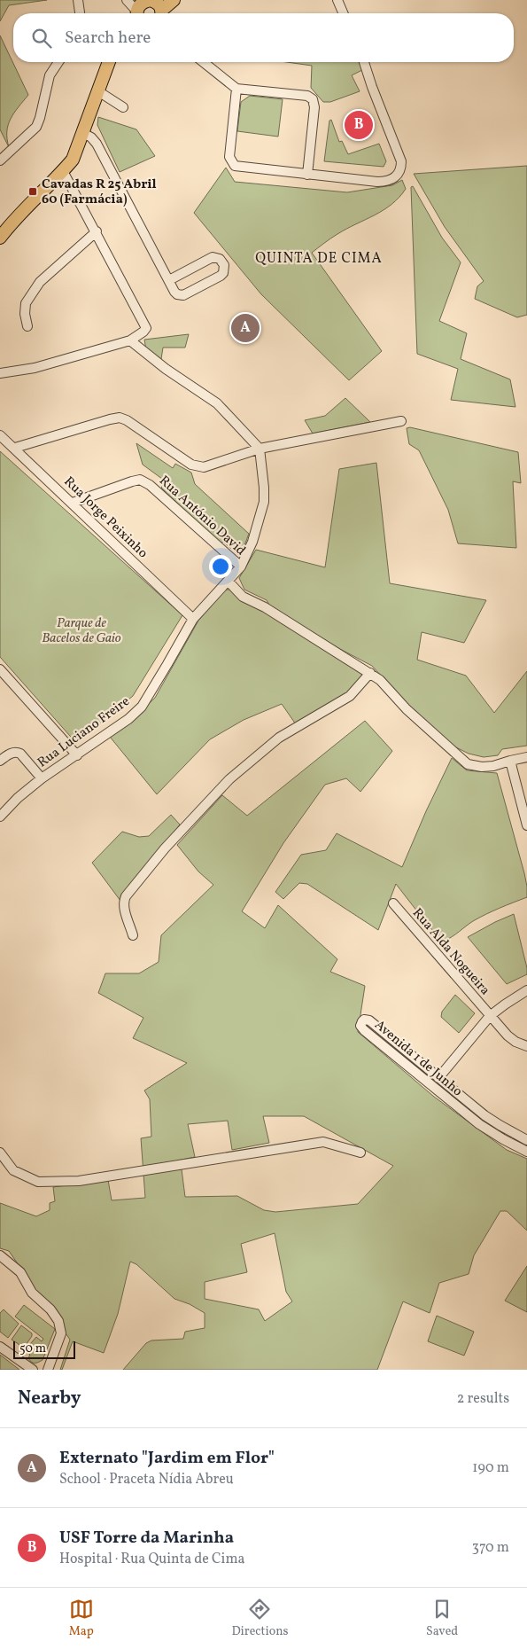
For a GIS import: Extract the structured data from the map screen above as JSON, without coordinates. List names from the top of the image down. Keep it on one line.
{"streets":{"street":["Rua António David","Rua Jorge Peixinho","Rua Luciano Freire","Rua Alda Nogueira","Avenida 1 de Junho"]},"crossings":[["Rua António David","Rua Jorge Peixinho"],["Rua António David","Rua Luciano Freire"],["Rua Jorge Peixinho","Rua Luciano Freire"]],"districts":["QUINTA DE CIMA"],"parks":["Parque de Bacelos de Gaio"],"places":{"transit":["Cavadas R 25 Abril 60 (Farmácia)"]},"scale_bar":"50 m","page":{"search":"Search here","pins":["B","A"],"scale":"50 m","heading":["Nearby","2 results"],"list":[{"mark":"A","name":"Externato \"Jardim em Flor\"","note":"School · Praceta Nídia Abreu","value":"190 m"},{"mark":"B","name":"USF Torre da Marinha","note":"Hospital · Rua Quinta de Cima","value":"370 m"}],"nav":["Map","Directions","Saved"]}}
